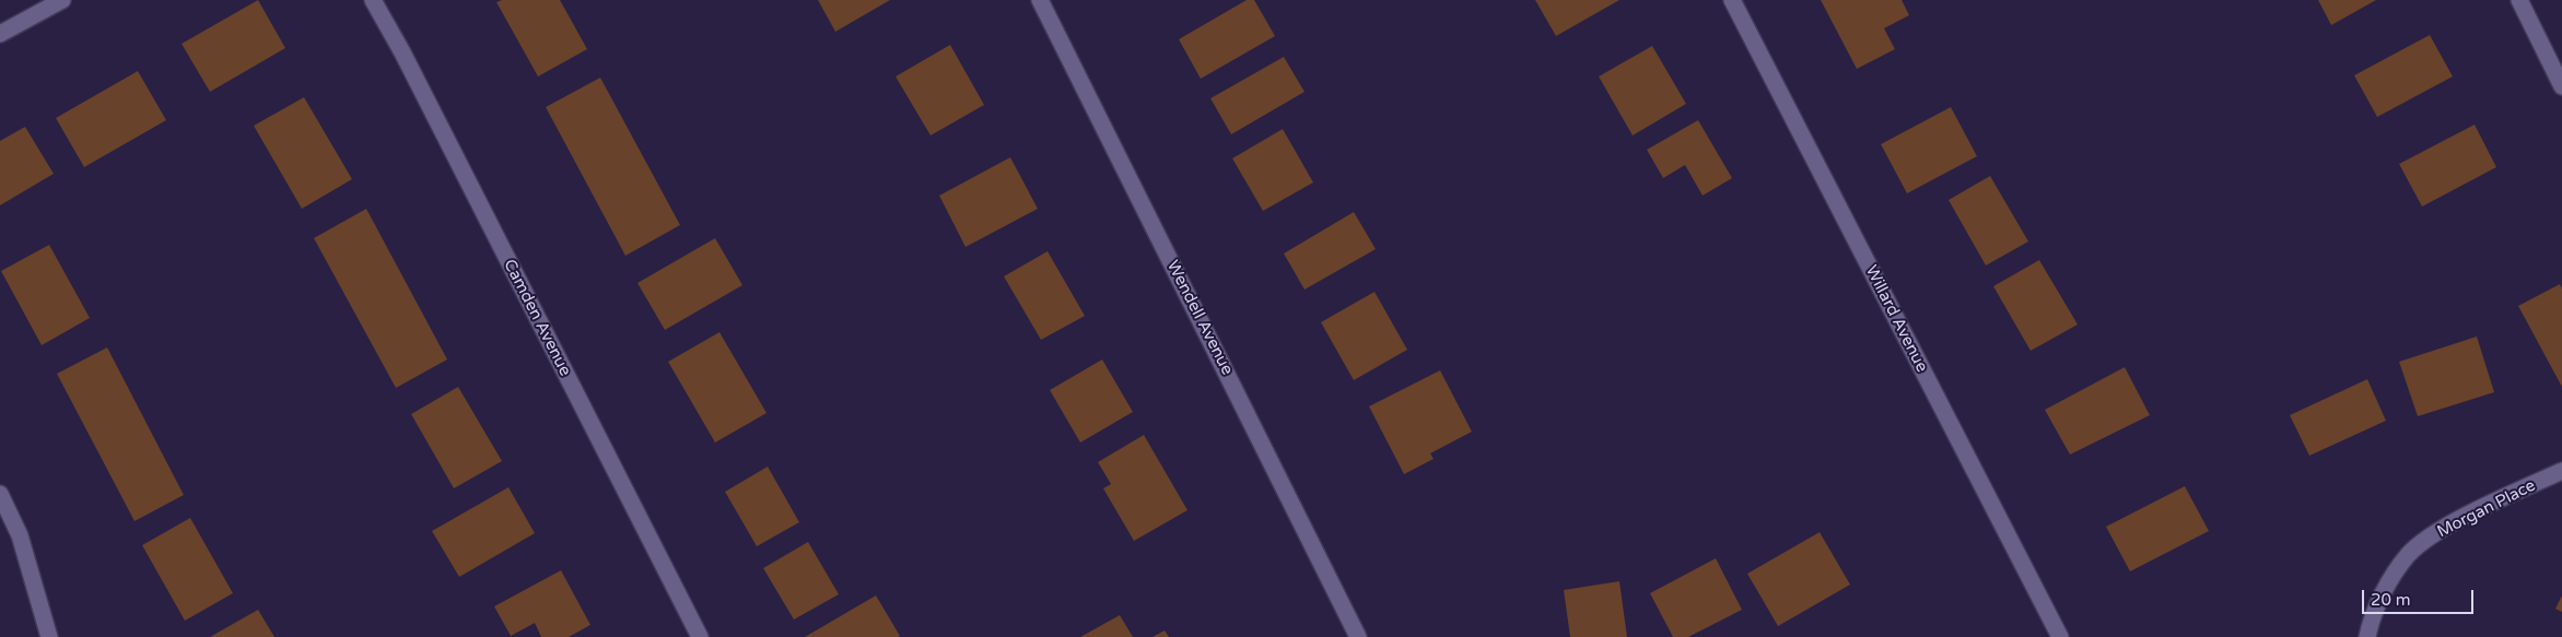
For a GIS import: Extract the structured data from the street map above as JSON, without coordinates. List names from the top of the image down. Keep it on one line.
{"streets":{"street":["Camden Avenue","Wendell Avenue","Willard Avenue","Morgan Place"]},"scale_bar":"20 m"}
